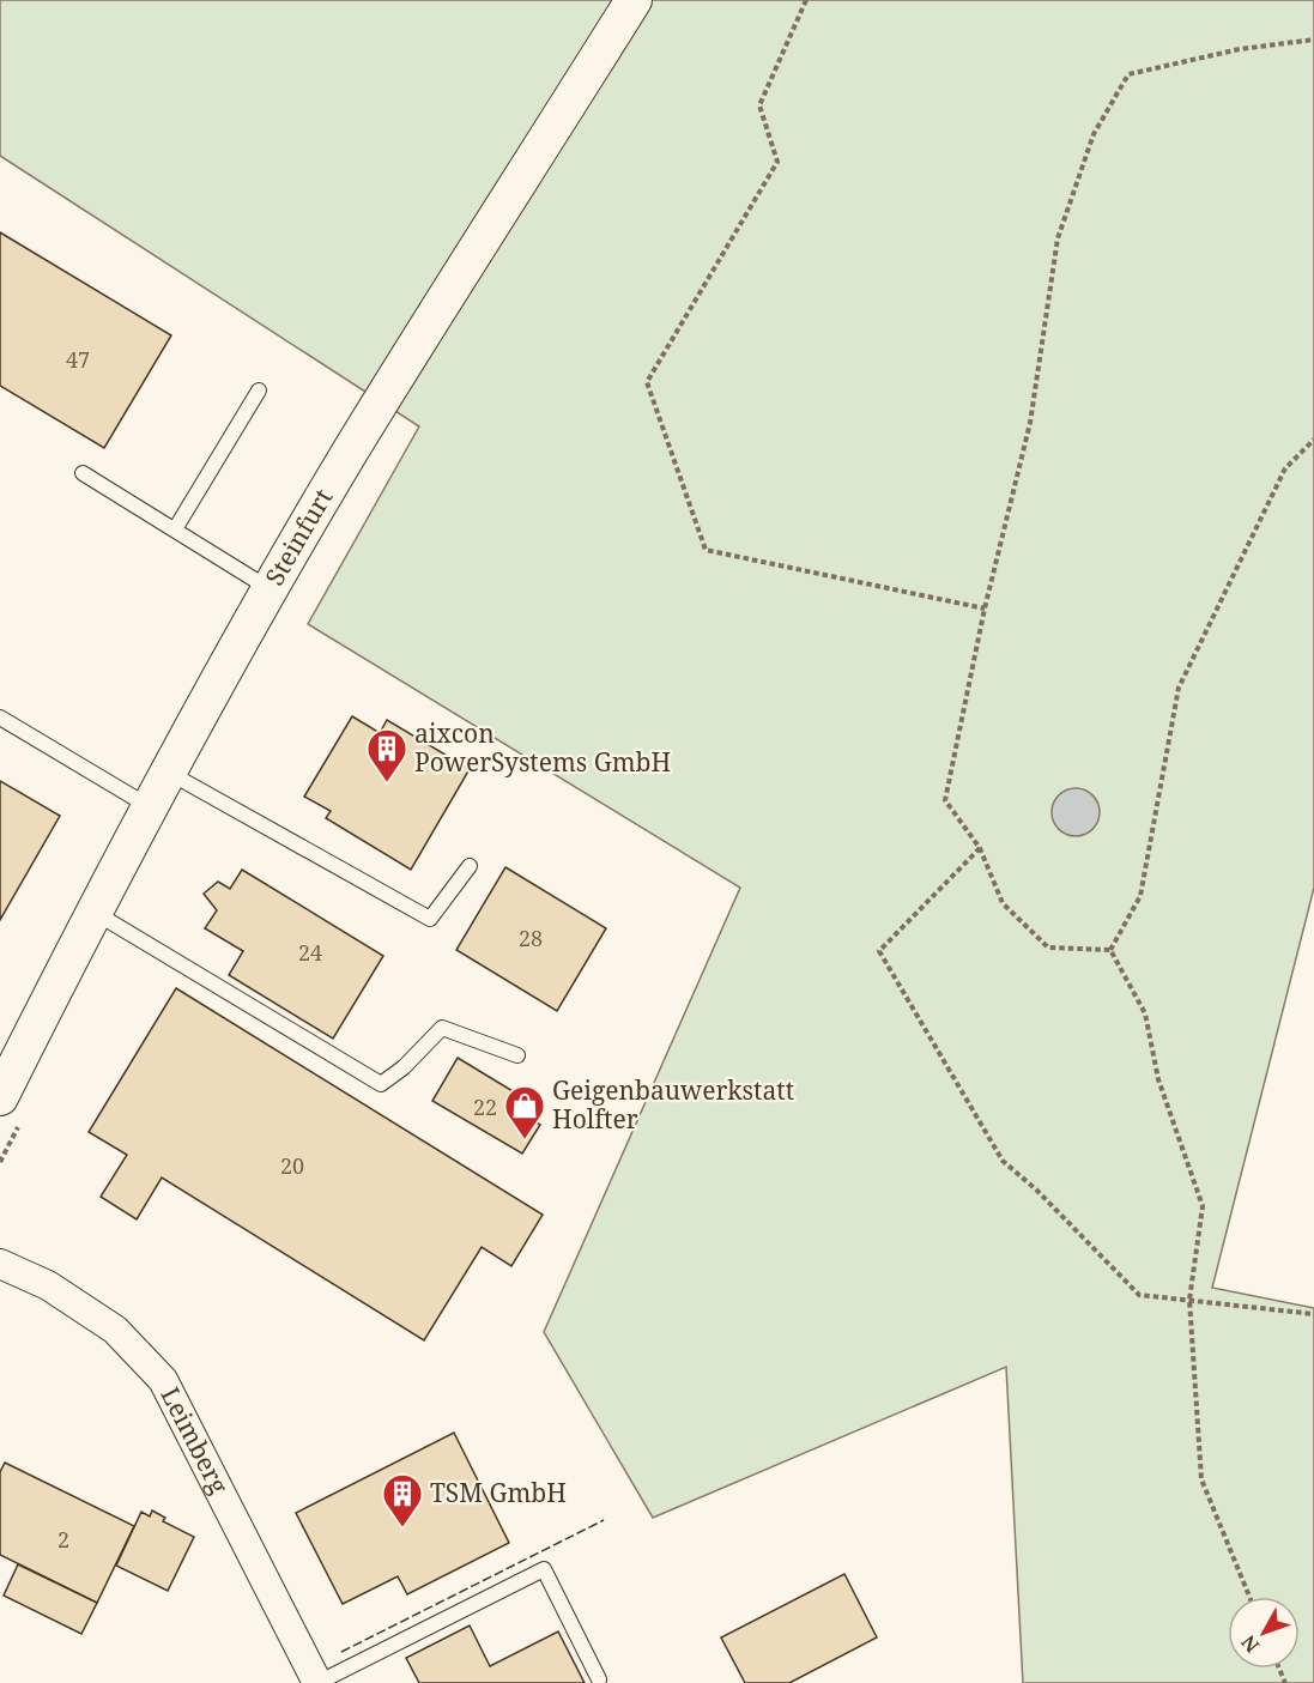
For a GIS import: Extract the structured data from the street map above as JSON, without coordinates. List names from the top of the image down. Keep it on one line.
{"streets":{"street":["Steinfurt","Leimberg"]},"places":{"building":["aixcon PowerSystems GmbH","TSM GmbH"],"shop":["Geigenbauwerkstatt Holfter"]},"house_numbers":["47","28","24","22","20","2"],"north":"bottom left"}
